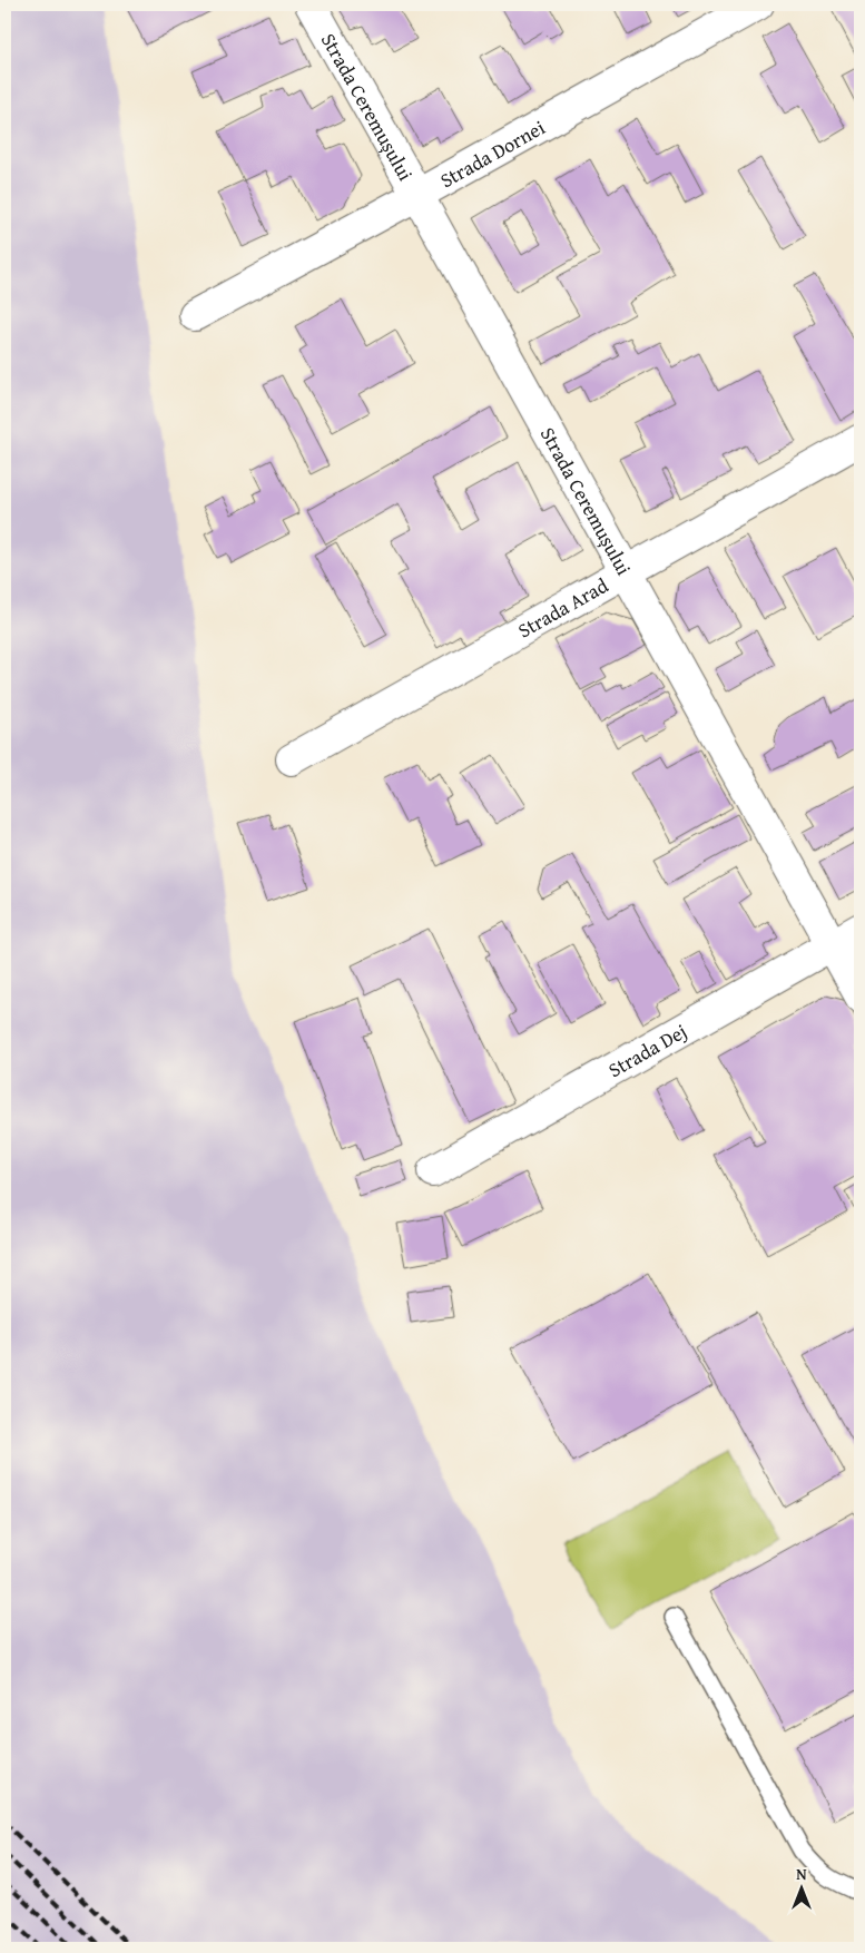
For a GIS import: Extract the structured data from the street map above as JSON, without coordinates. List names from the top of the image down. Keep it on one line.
{"streets":{"street":["Strada Ceremușului","Strada Dornei","Strada Arad","Strada Dej"]},"crossings":[["Strada Ceremușului","Strada Dornei"],["Strada Ceremușului","Strada Arad"],["Strada Ceremușului","Strada Dej"]],"north":"top"}
